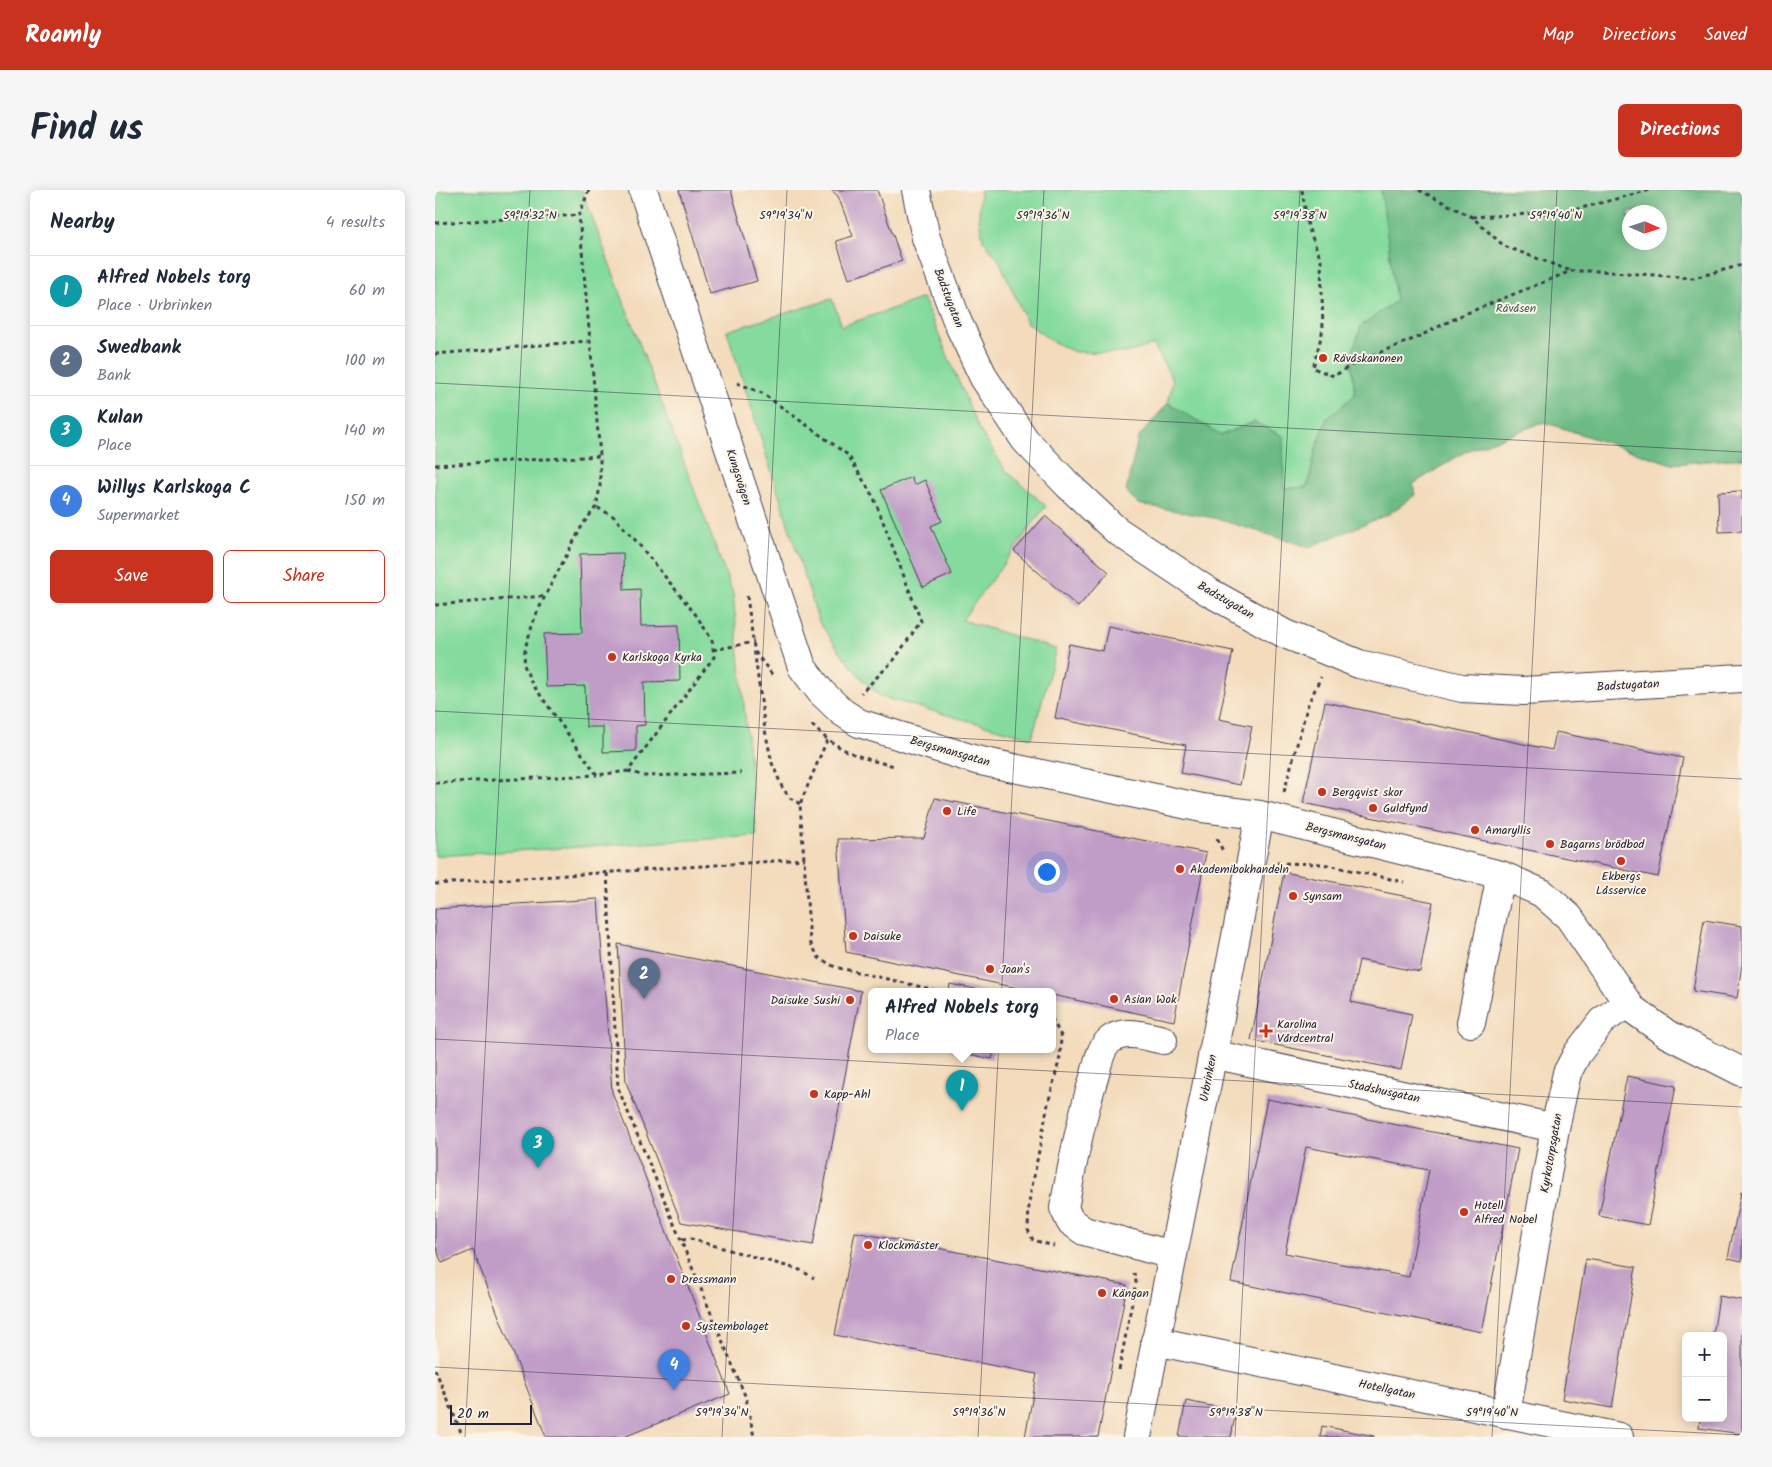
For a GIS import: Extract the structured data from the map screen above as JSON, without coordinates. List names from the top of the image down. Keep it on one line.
{"streets":{"street":["Badstugatan","Kungsvägen","Bergsmansgatan","Urbrinken","Stadshusgatan","Kyrkotorpsgatan","Hotellgatan"]},"crossings":[["Kungsvägen","Bergsmansgatan"],["Bergsmansgatan","Urbrinken"],["Bergsmansgatan","Kyrkotorpsgatan"],["Urbrinken","Stadshusgatan"],["Urbrinken","Hotellgatan"],["Stadshusgatan","Kyrkotorpsgatan"],["Kyrkotorpsgatan","Hotellgatan"]],"parks":["Rävåsen"],"places":{"other":["Rävåskanonen","Karlskoga Kyrka","Bergqvist skor","Guldfynd","Life","Amaryllis","Bagarns brödbod","Ekbergs Låsservice","Akademibokhandeln","Synsam","Daisuke","Joan's","Asian Wok","Daisuke Sushi","Kapp-Ahl","Hotell Alfred Nobel","Klockmäster","Dressmann","Kängan","Systembolaget"],"health":["Karolina Vårdcentral"]},"scale_bar":"20 m","north":"right","page":{"header":"Roamly","nav":["Map","Directions","Saved"],"title":"Find us","buttons":["Directions",["Save","Share"]],"heading":["Nearby","4 results"],"list":[{"mark":"1","name":"Alfred Nobels torg","note":"Place · Urbrinken","value":"60 m"},{"mark":"2","name":"Swedbank","note":"Bank","value":"100 m"},{"mark":"3","name":"Kulan","note":"Place","value":"140 m"},{"mark":"4","name":"Willys Karlskoga C","note":"Supermarket","value":"150 m"}],"pins":["2","1","3","4"],"popup":["Alfred Nobels torg","Place"],"map_buttons":["+","−"],"scale":"20 m"},"coordinates":["59°19'32\"N","59°19'34\"N","59°19'36\"N","59°19'38\"N","59°19'40\"N"]}
